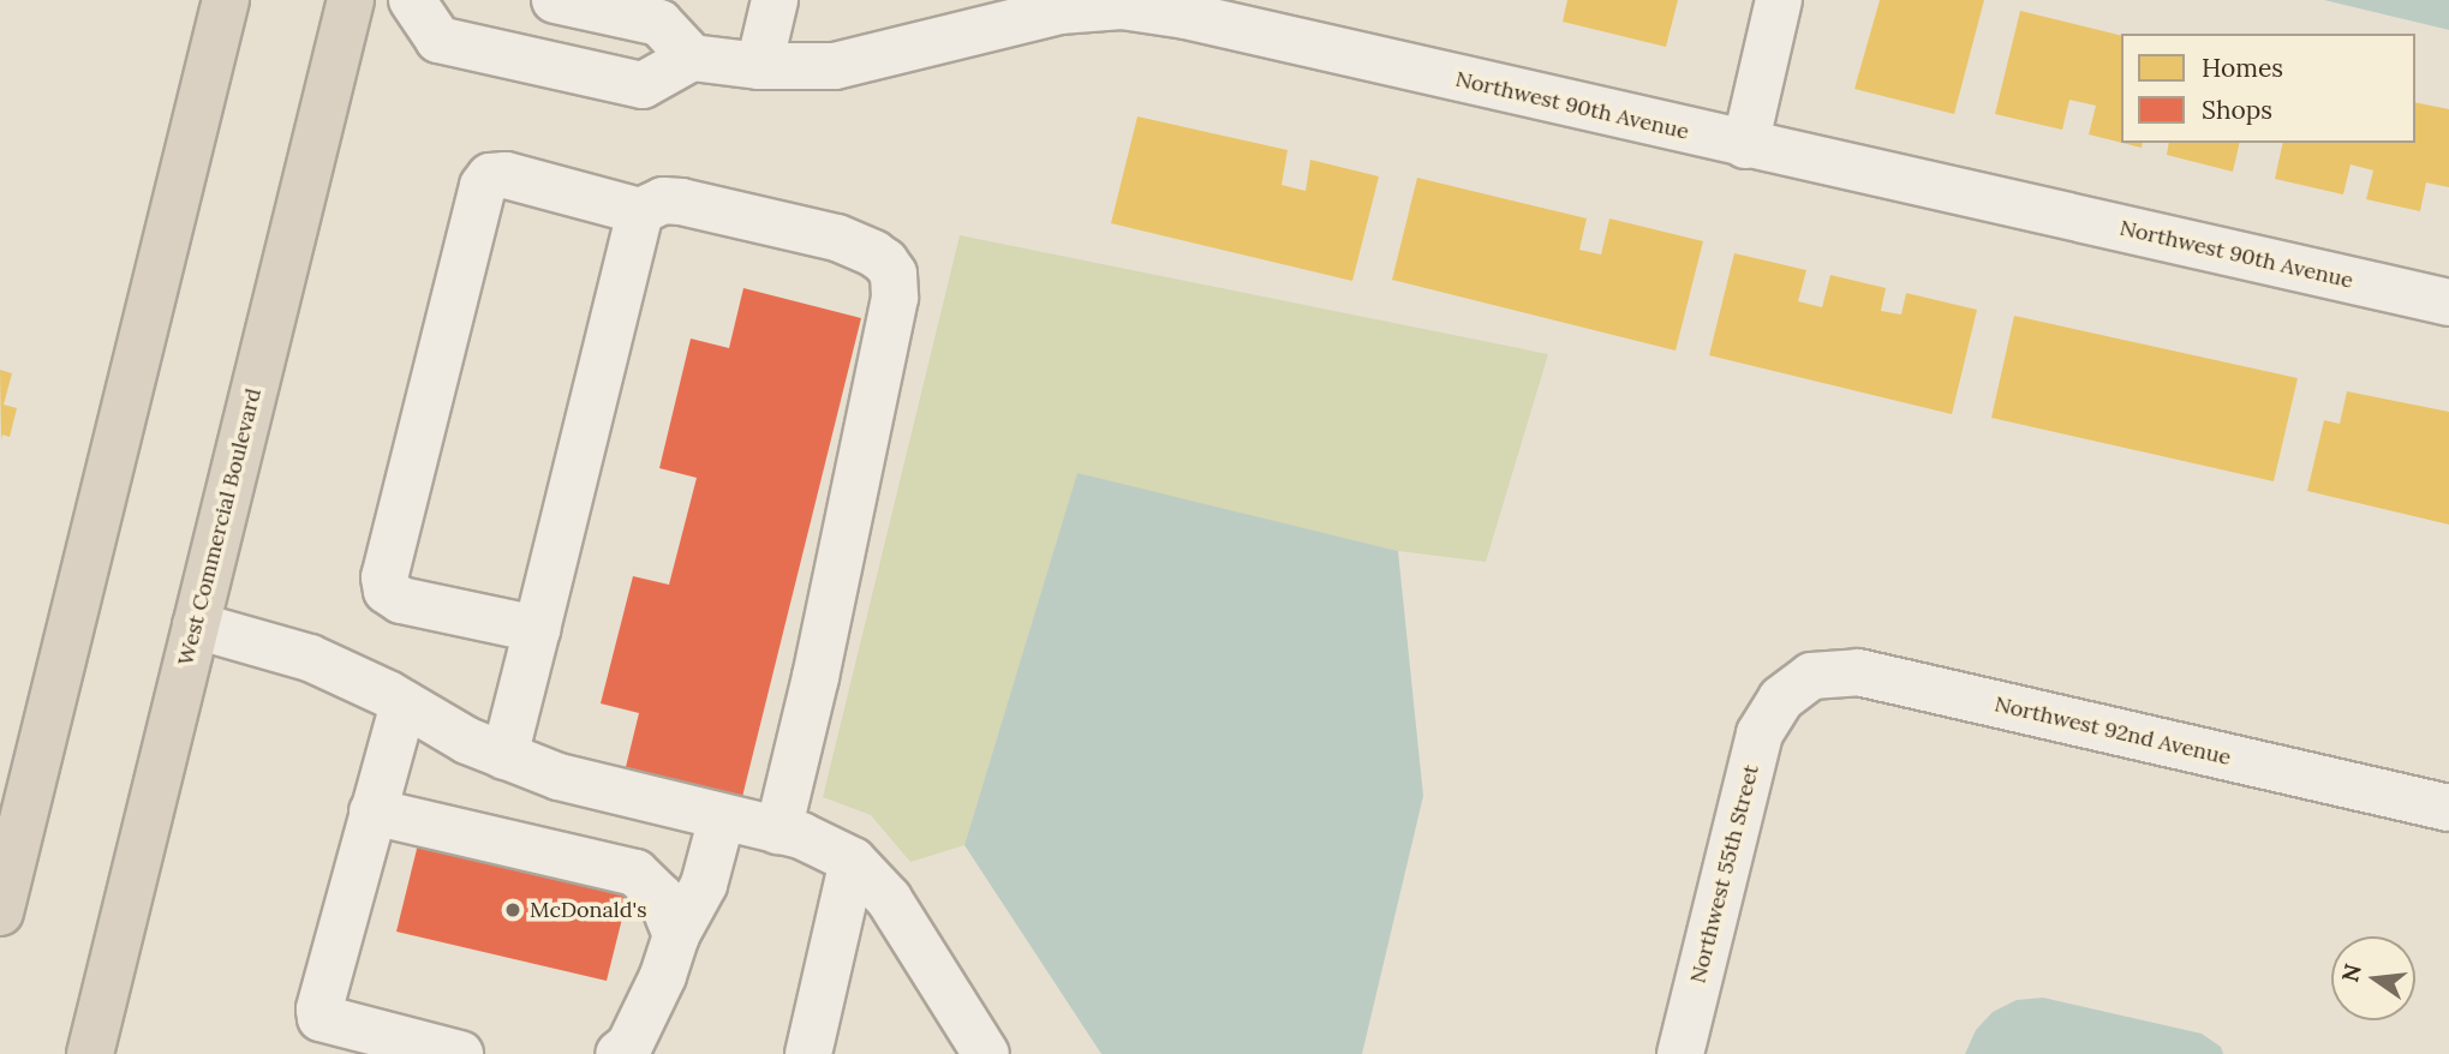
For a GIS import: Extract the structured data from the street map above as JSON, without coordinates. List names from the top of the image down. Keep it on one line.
{"streets":{"highway":["West Commercial Boulevard"],"street":["Northwest 90th Avenue","Northwest 92nd Avenue","Northwest 55th Street"]},"crossings":[["Northwest 92nd Avenue","Northwest 55th Street"]],"places":["McDonald's"],"legend":["Homes","Shops"],"north":"left"}
